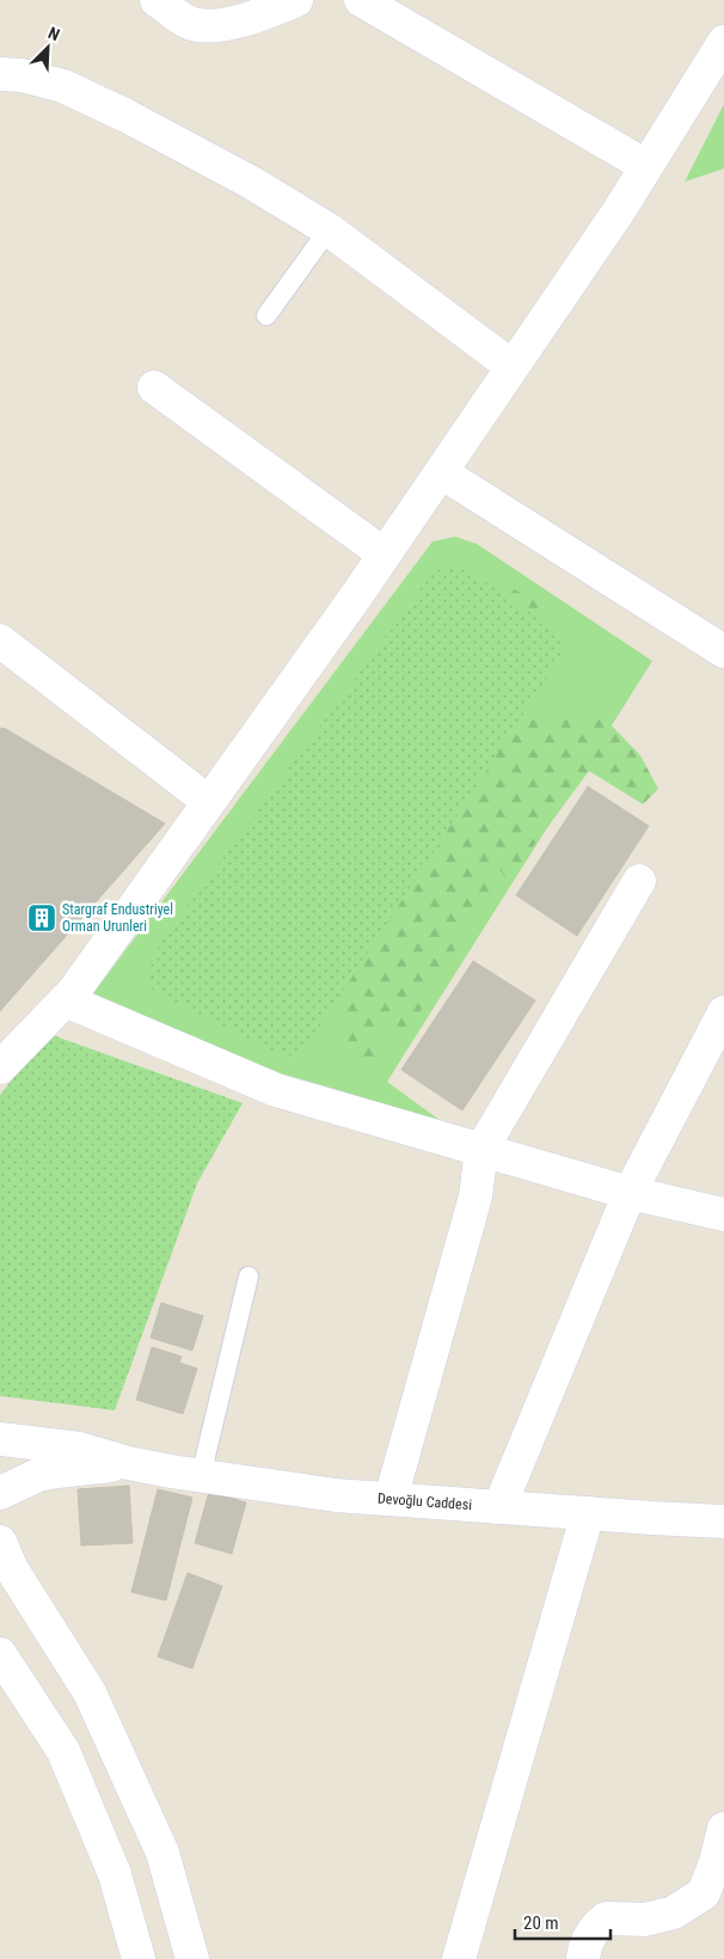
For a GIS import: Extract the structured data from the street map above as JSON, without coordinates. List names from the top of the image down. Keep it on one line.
{"streets":{"street":["Devoğlu Caddesi"]},"places":{"building":["Stargraf Endustriyel Orman Urunleri"]},"scale_bar":"20 m","north":"top right"}
